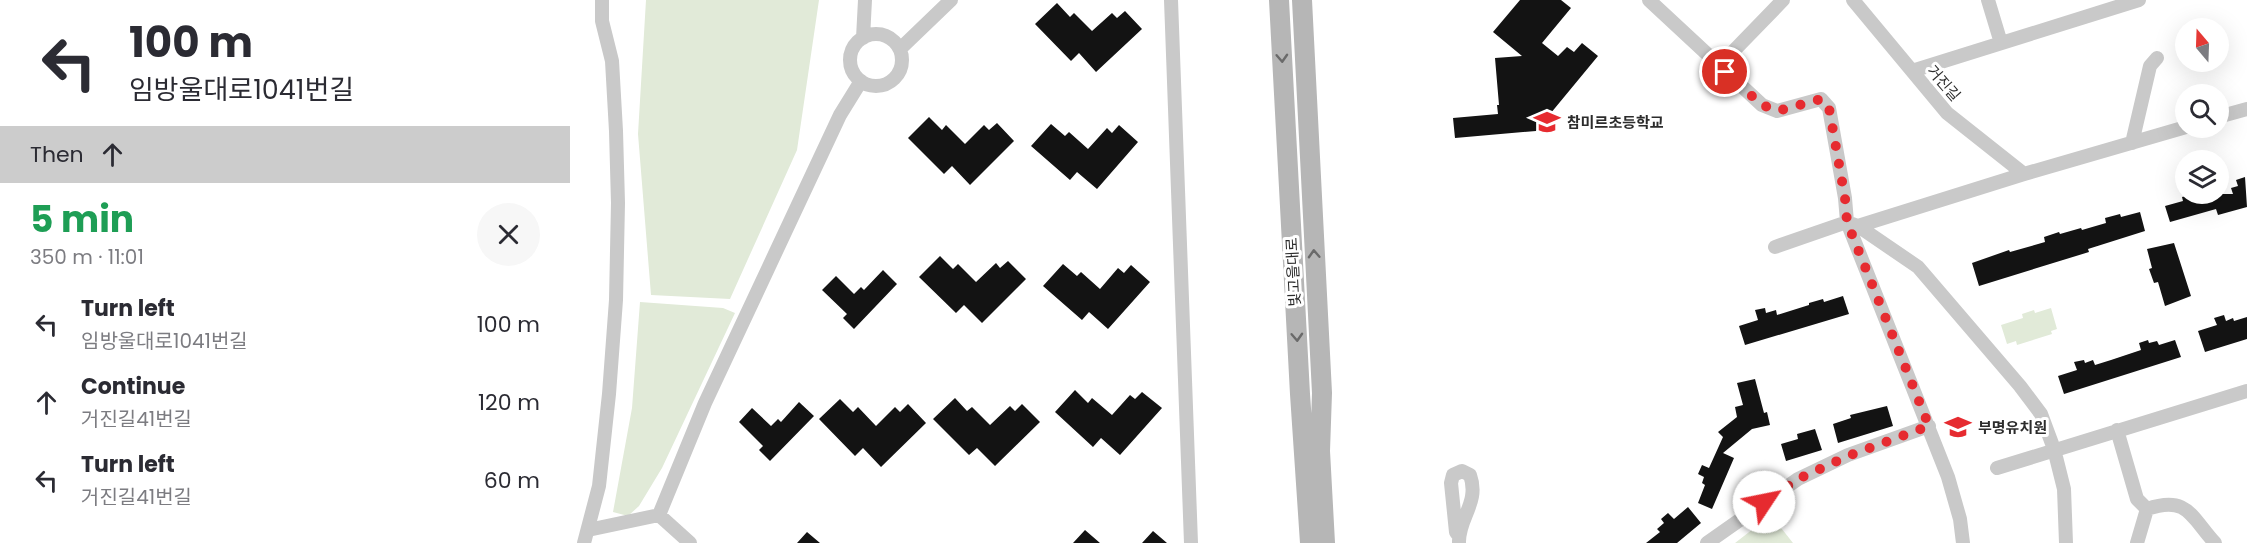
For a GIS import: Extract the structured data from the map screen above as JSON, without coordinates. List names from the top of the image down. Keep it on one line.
{"streets":{"main road":["빛고을대로"],"street":["거진길"]},"places":{"school or university":["참미르초등학교","부명유치원"]},"north":"top","page":{"turn":["100 m","임방울대로1041번길"],"then":"Then","heading":["5 min","350 m · 11:01"],"list":[{"name":"Turn left","note":"임방울대로1041번길","value":"100 m"},{"name":"Continue","note":"거진길41번길","value":"120 m"},{"name":"Turn left","note":"거진길41번길","value":"60 m"}]}}
